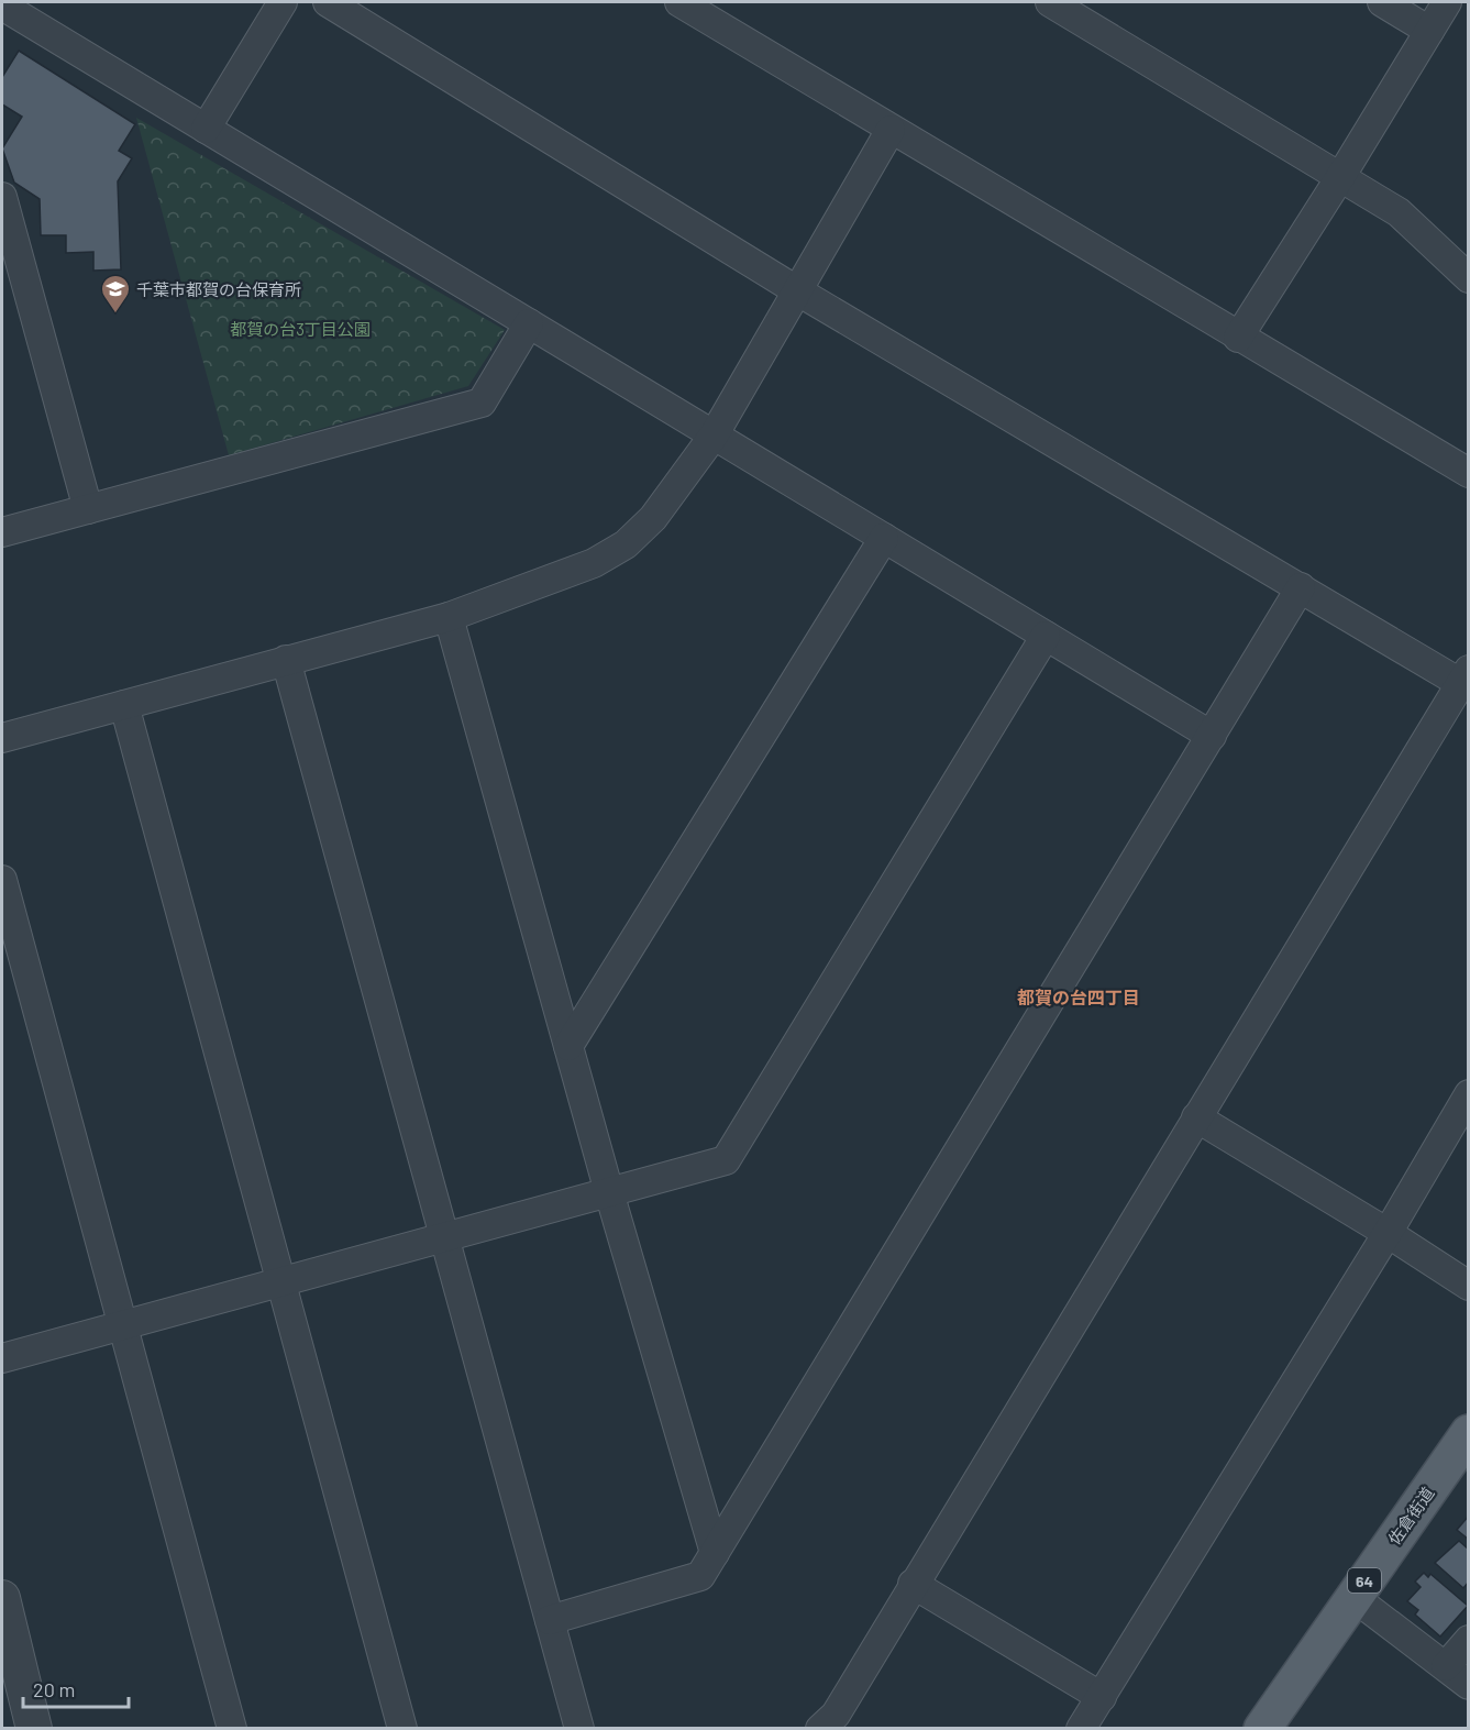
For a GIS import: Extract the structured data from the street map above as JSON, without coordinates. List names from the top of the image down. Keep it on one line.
{"streets":{"main road":["佐倉街道","64"]},"districts":["都賀の台四丁目"],"parks":["都賀の台3丁目公園"],"places":{"school or university":["千葉市都賀の台保育所"]},"scale_bar":"20 m"}
